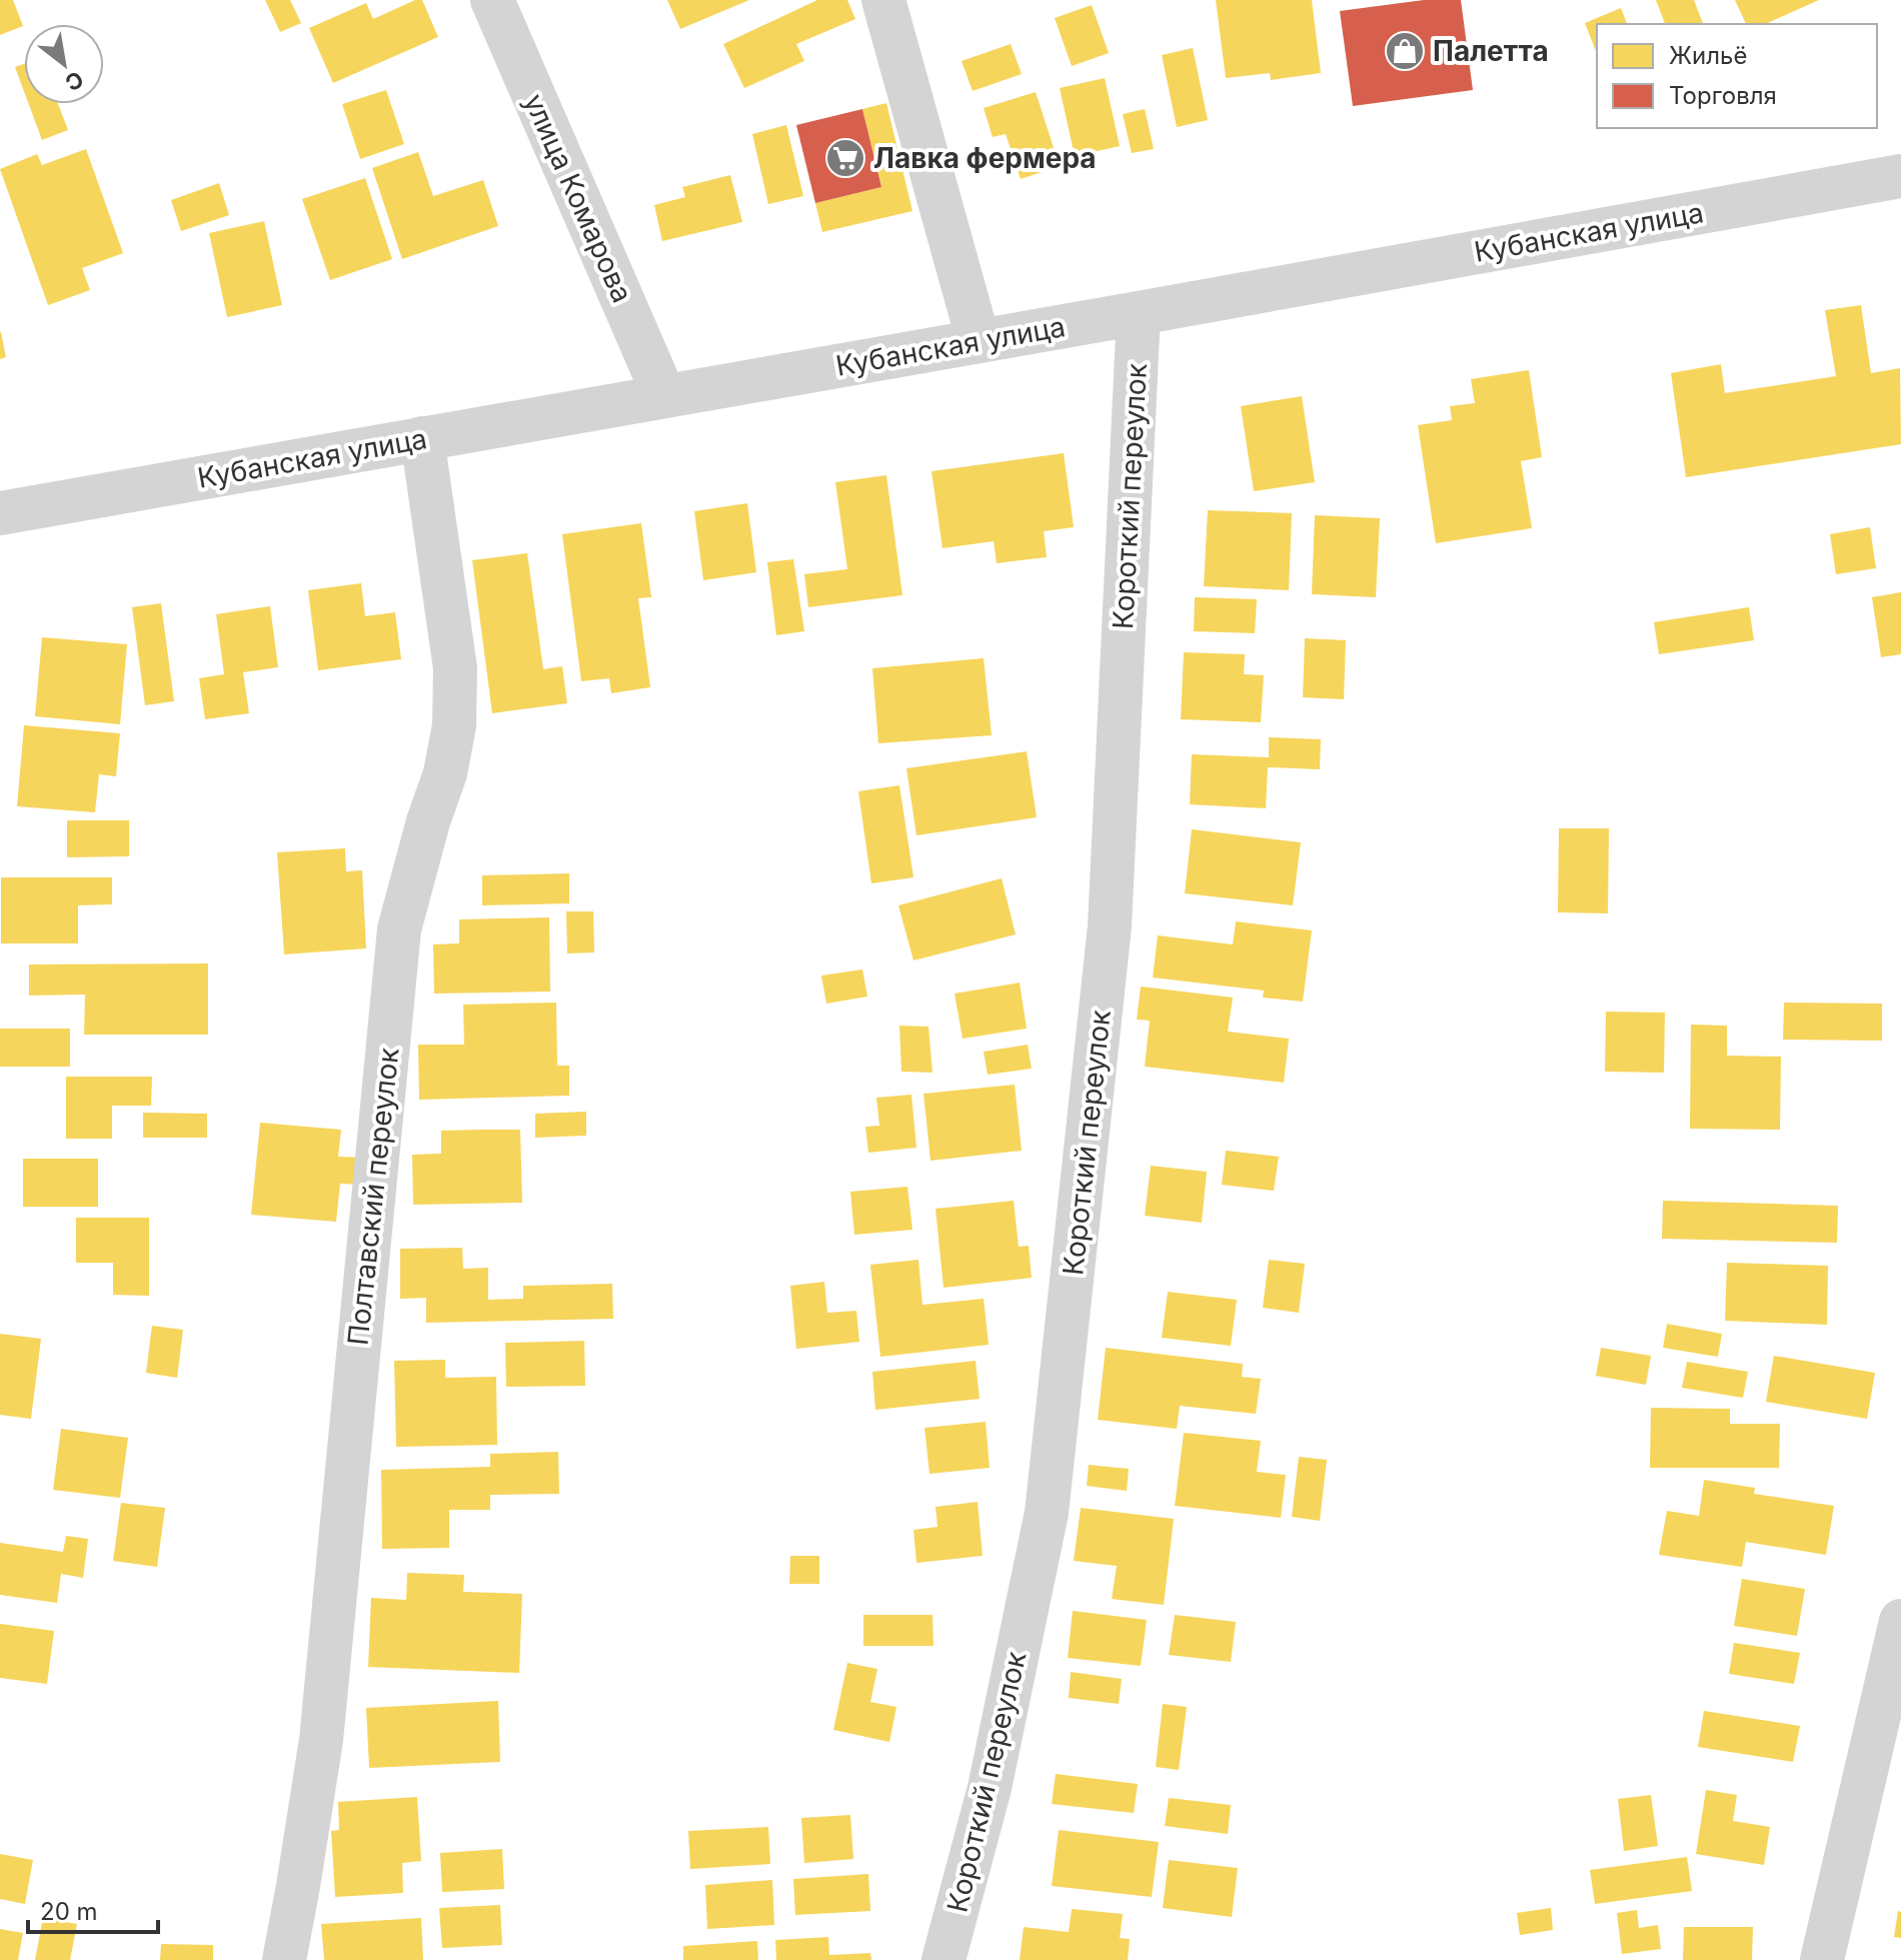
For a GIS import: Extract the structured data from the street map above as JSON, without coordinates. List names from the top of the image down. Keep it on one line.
{"streets":{"street":["улица Комарова","Кубанская улица","Короткий переулок","Полтавский переулок"]},"crossings":[["улица Комарова","Кубанская улица"],["Кубанская улица","Короткий переулок"],["Кубанская улица","Полтавский переулок"]],"places":{"shop":["Палетта"],"supermarket":["Лавка фермера"]},"legend":["Жильё","Торговля"],"scale_bar":"20 m","north":"bottom right"}
